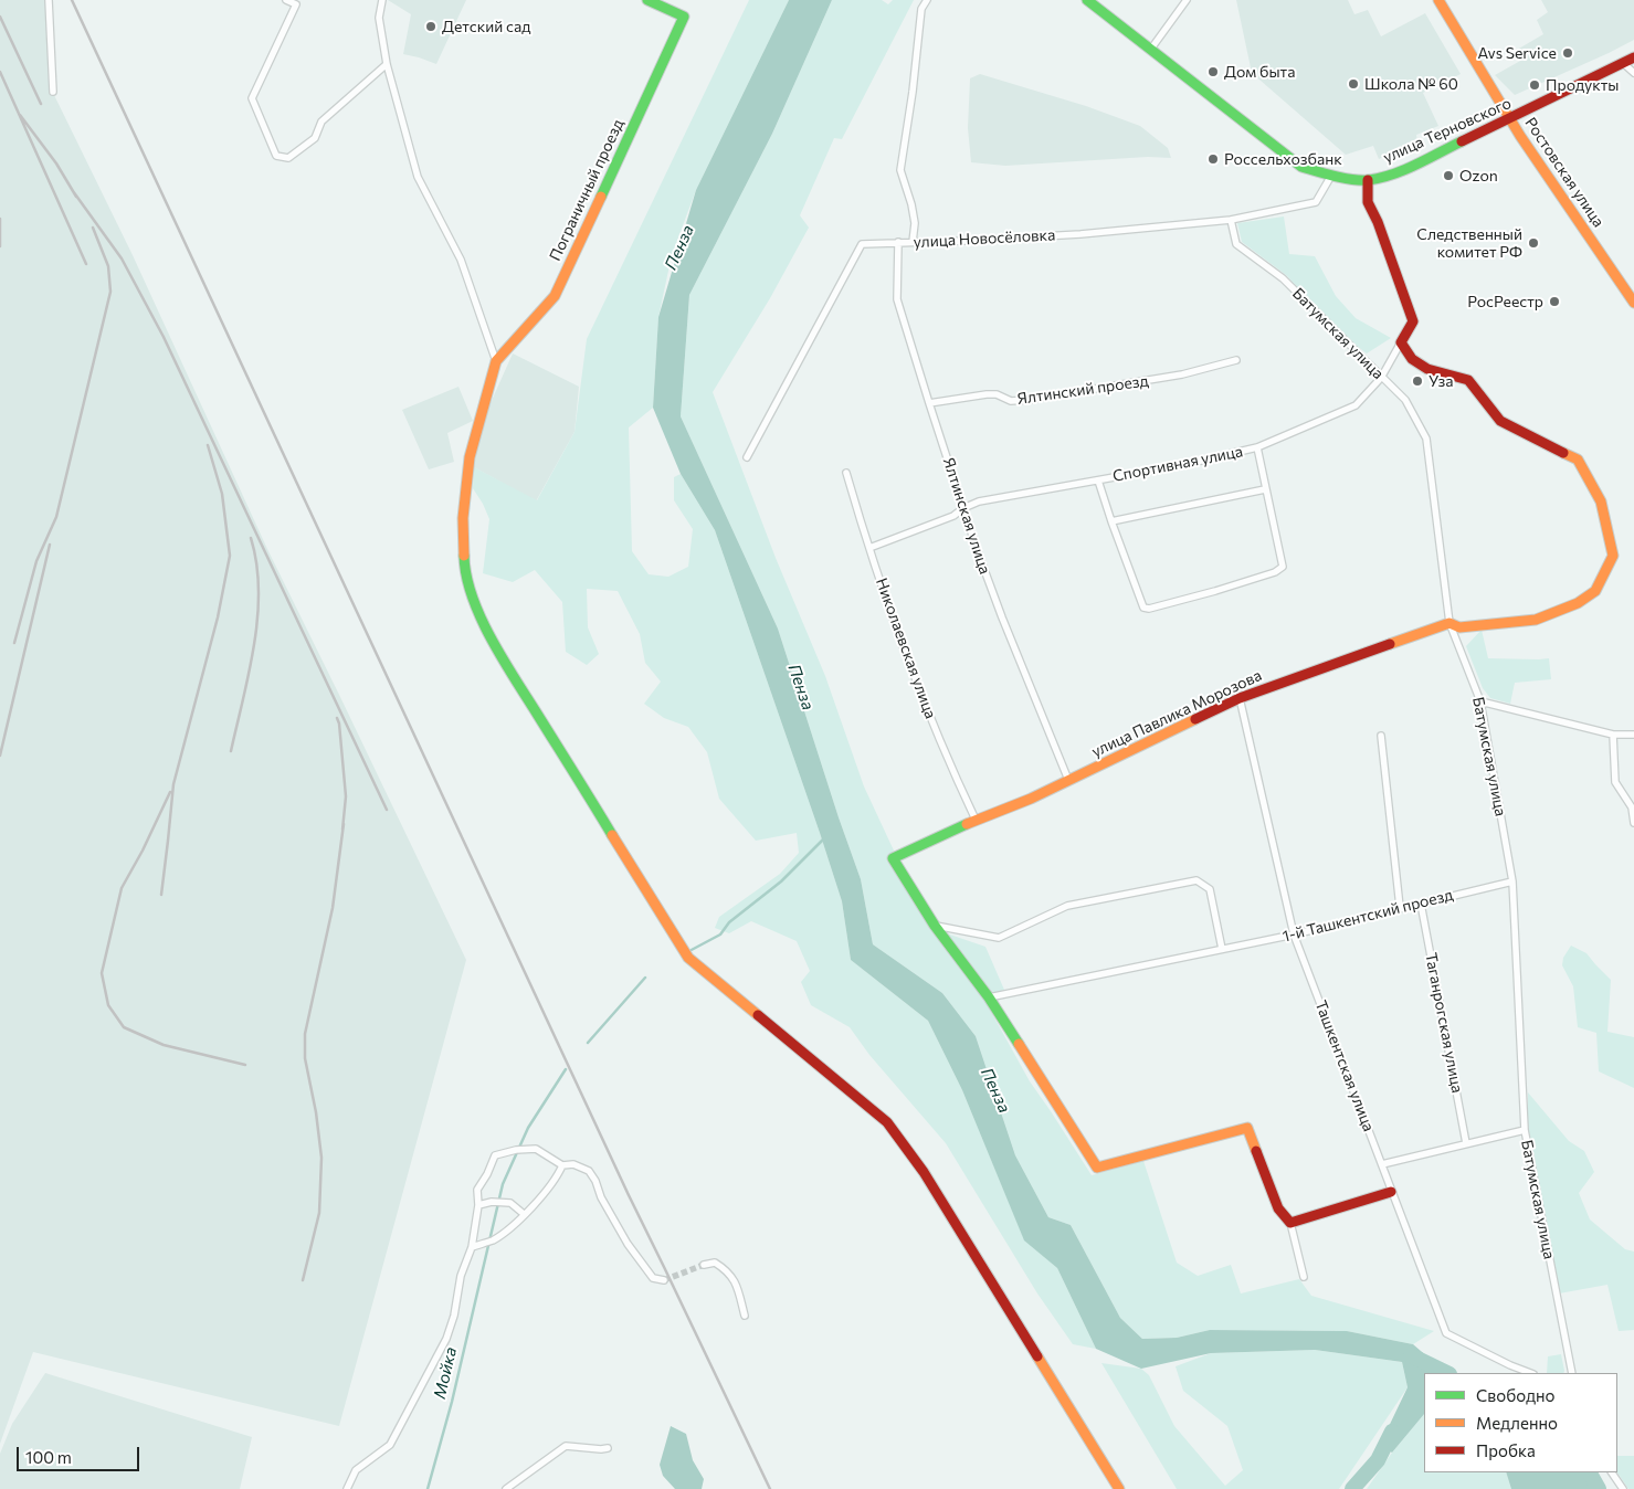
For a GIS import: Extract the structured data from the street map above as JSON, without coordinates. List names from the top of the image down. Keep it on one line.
{"streets":{"street":["улица Терновского","Ростовская улица","Пограничный проезд","улица Новосёловка","Батумская улица","Ялтинский проезд","Спортивная улица","Ялтинская улица","Николаевская улица","улица Павлика Морозова","1-й Ташкентский проезд","Таганрогская улица","Ташкентская улица"]},"crossings":[["улица Терновского","Ростовская улица"],["улица Терновского","улица Новосёловка"],["улица Новосёловка","Батумская улица"],["улица Новосёловка","Ялтинская улица"],["Батумская улица","Спортивная улица"],["Батумская улица","улица Павлика Морозова"],["Батумская улица","1-й Ташкентский проезд"],["Ялтинский проезд","Ялтинская улица"],["Спортивная улица","Ялтинская улица"],["Спортивная улица","Николаевская улица"],["Спортивная улица","улица Павлика Морозова"],["Ялтинская улица","улица Павлика Морозова"],["Николаевская улица","улица Павлика Морозова"],["улица Павлика Морозова","Ташкентская улица"],["1-й Ташкентский проезд","Таганрогская улица"],["1-й Ташкентский проезд","Ташкентская улица"]],"water":["Пенза","Мойка"],"places":["Детский сад","Avs Service","Дом быта","Школа № 60","Продукты","Россельхозбанк","Ozon","Следственный комитет РФ","РосРеестр","Уза"],"legend":["Свободно","Медленно","Пробка"],"scale_bar":"100 m"}
